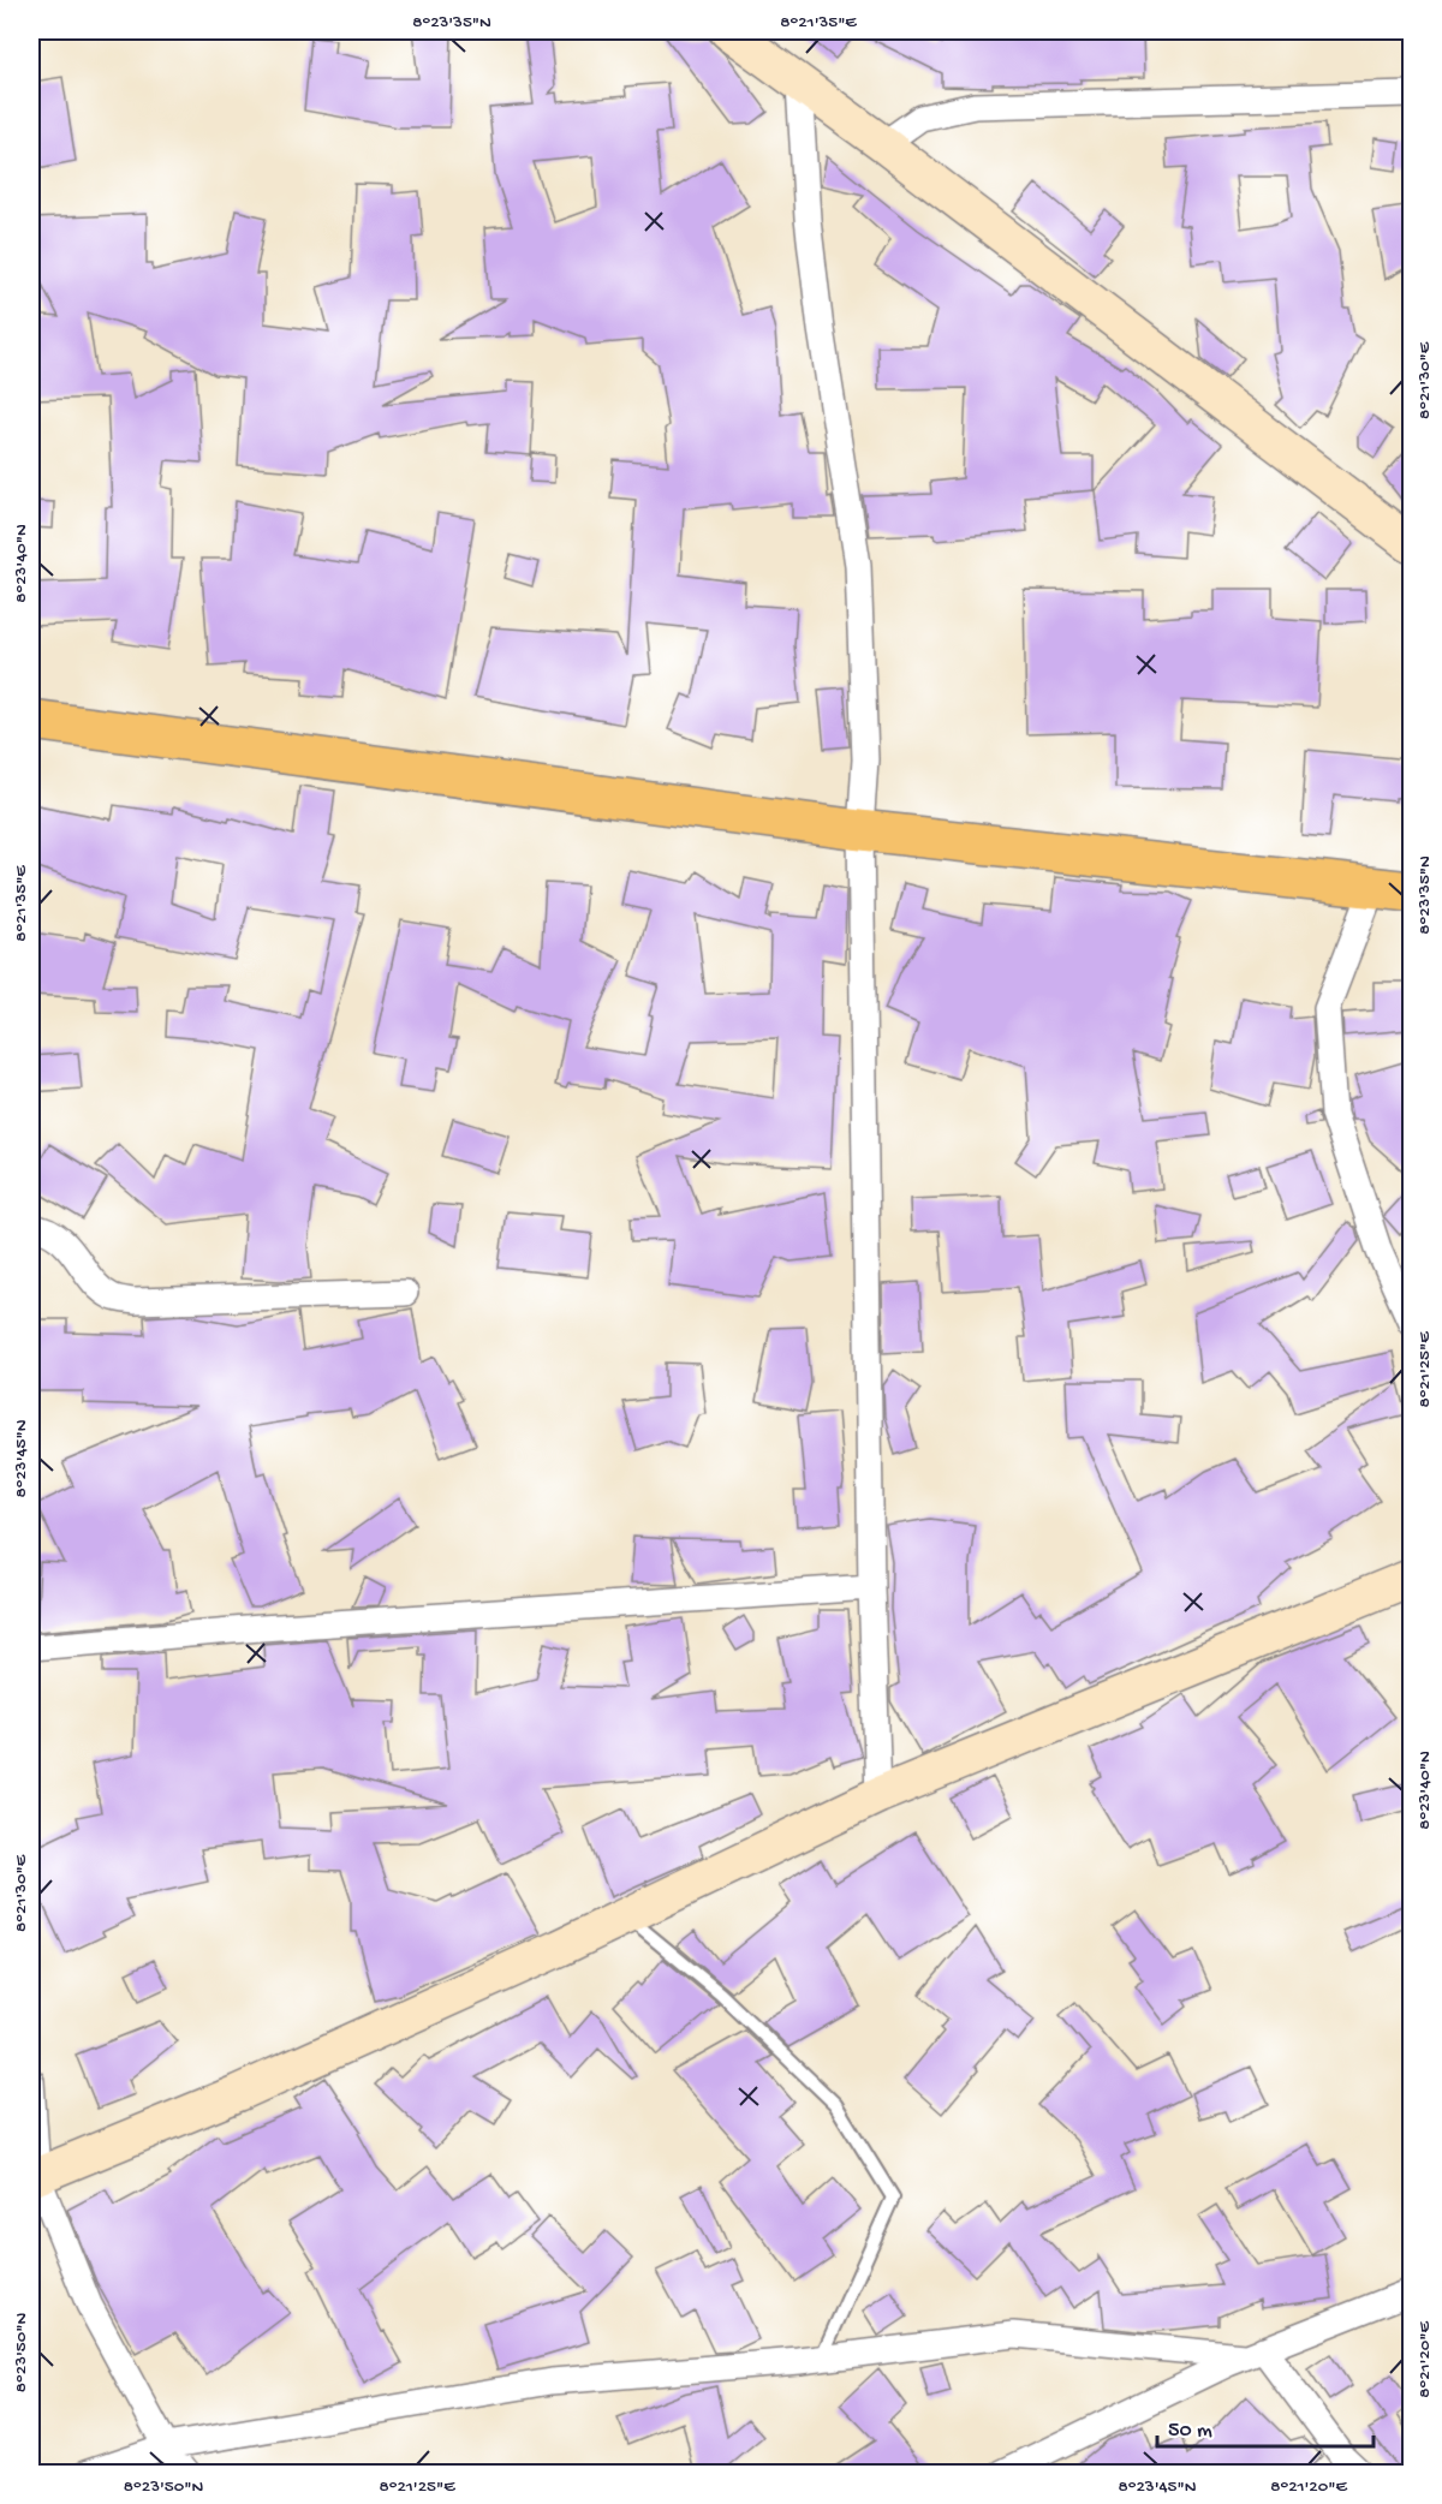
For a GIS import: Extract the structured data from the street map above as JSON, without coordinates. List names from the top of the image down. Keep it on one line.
{"scale_bar":"50 m","coordinates":["8°23'35\"N","8°21'35\"E","8°21'30\"E","8°23'40\"N","8°21'25\"E","8°23'45\"N","8°23'50\"N","8°21'20\"E"]}
